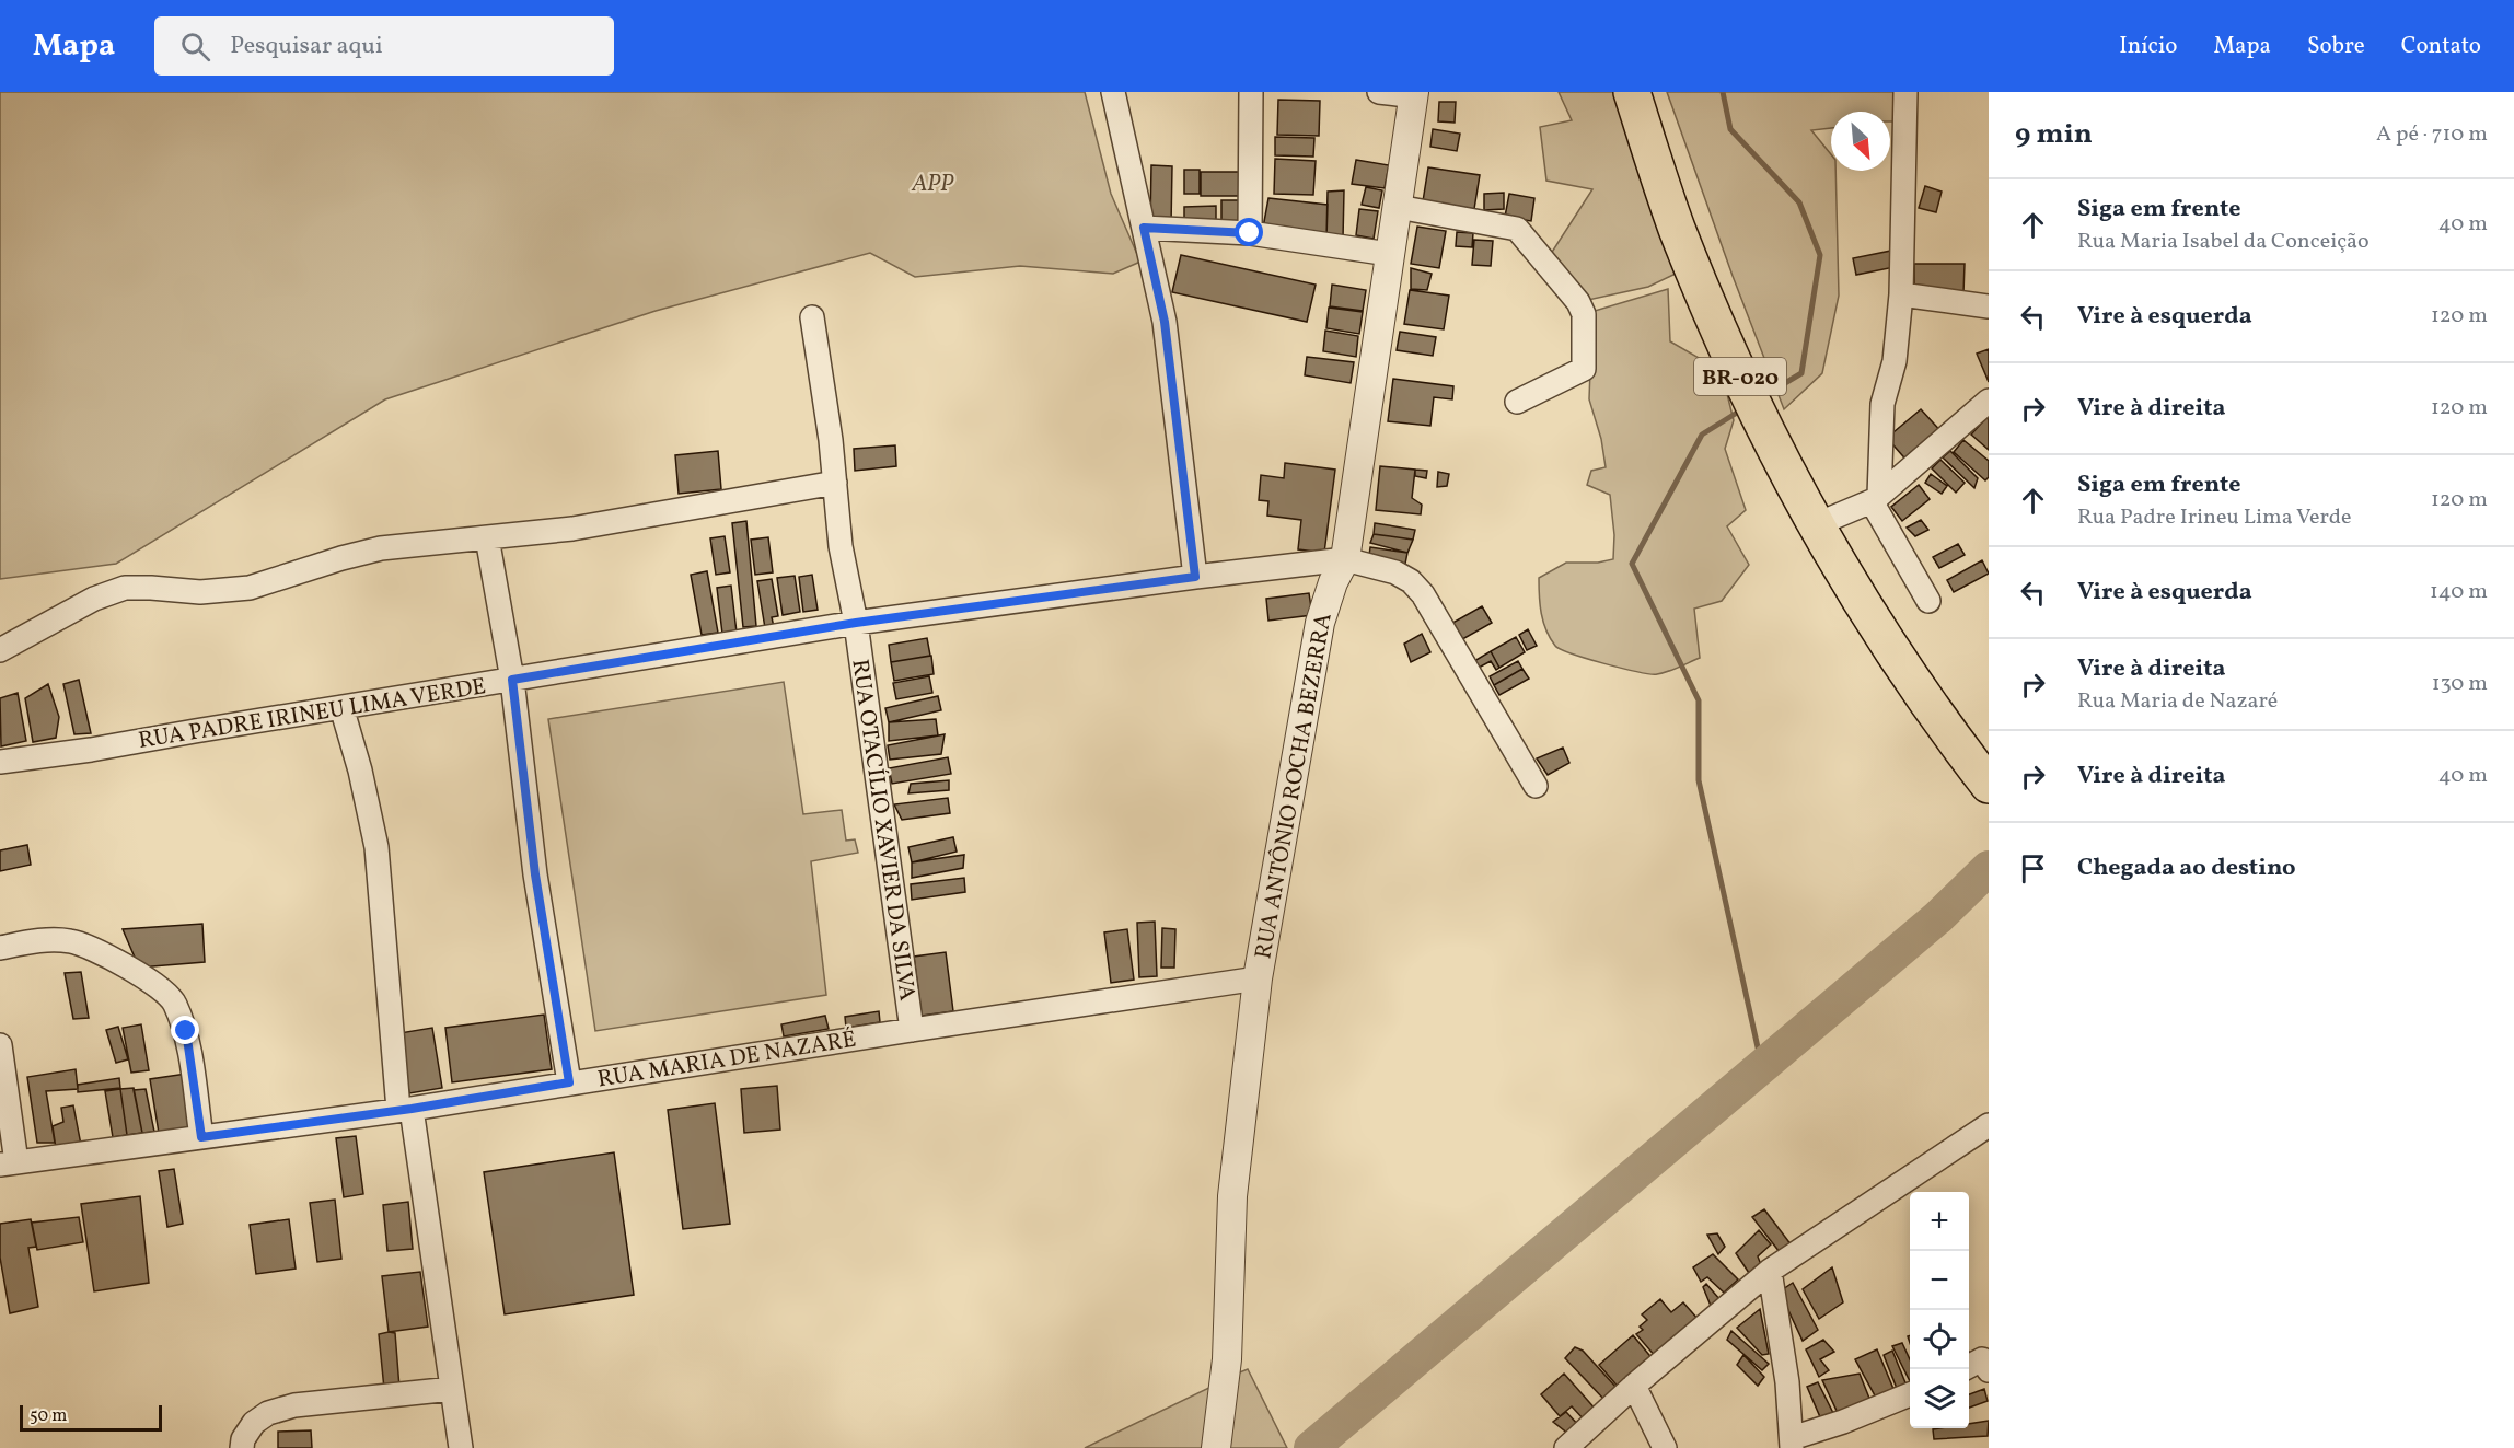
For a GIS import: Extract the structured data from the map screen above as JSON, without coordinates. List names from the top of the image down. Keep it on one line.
{"streets":{"highway":["BR-020"],"street":["RUA PADRE IRINEU LIMA VERDE","RUA ANTÔNIO ROCHA BEZERRA","RUA OTACÍLIO XAVIER DA SILVA","RUA MARIA DE NAZARÉ"]},"crossings":[["RUA PADRE IRINEU LIMA VERDE","RUA ANTÔNIO ROCHA BEZERRA"],["RUA PADRE IRINEU LIMA VERDE","RUA OTACÍLIO XAVIER DA SILVA"],["RUA ANTÔNIO ROCHA BEZERRA","RUA MARIA DE NAZARÉ"],["RUA OTACÍLIO XAVIER DA SILVA","RUA MARIA DE NAZARÉ"]],"parks":["APP"],"scale_bar":"50 m","north":"bottom right","page":{"header":"Mapa","search":"Pesquisar aqui","nav":["Início","Mapa","Sobre","Contato"],"heading":["9 min","A pé · 710 m"],"list":[["Siga em frente","Rua Maria Isabel da Conceição","40 m"],["Vire à esquerda","120 m"],["Vire à direita","120 m"],["Siga em frente","Rua Padre Irineu Lima Verde","120 m"],["Vire à esquerda","140 m"],["Vire à direita","Rua Maria de Nazaré","130 m"],["Vire à direita","40 m"],"Chegada ao destino"],"map_buttons":["+","−"],"scale":"50 m"}}
